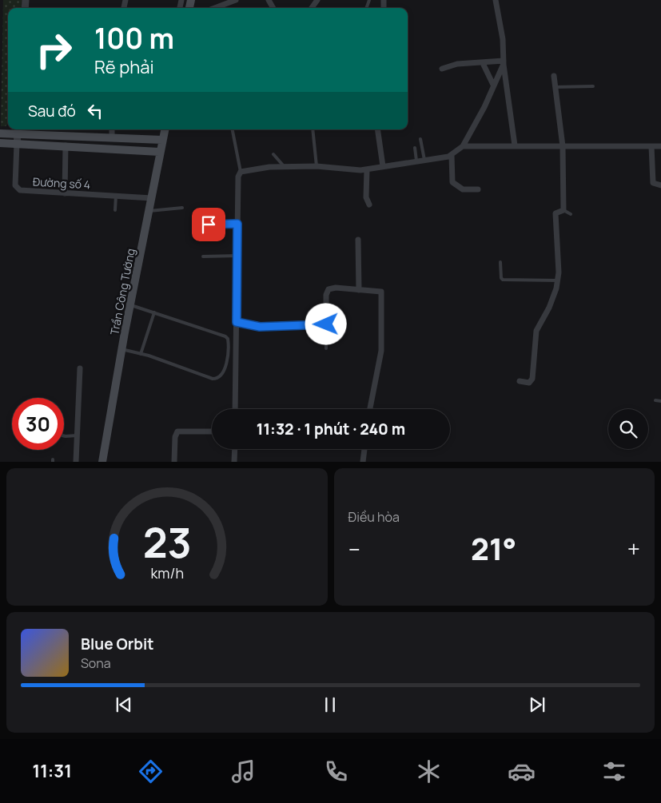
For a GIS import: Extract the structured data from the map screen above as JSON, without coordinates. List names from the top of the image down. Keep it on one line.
{"streets":{"main road":["Trần Công Tường"],"street":["Đường số 4"]},"crossings":[["Đường số 4","Trần Công Tường"]],"page":{"turn":["100 m","Rẽ phải"],"then":"Sau đó","limit":"30","trip":"11:32 · 1 phút · 240 m","tile":"Điều hòa","heat":["−","21°","+"],"song":["Blue Orbit","Sona"],"tabs":"11:31","gauge":["23","km/h"]}}
